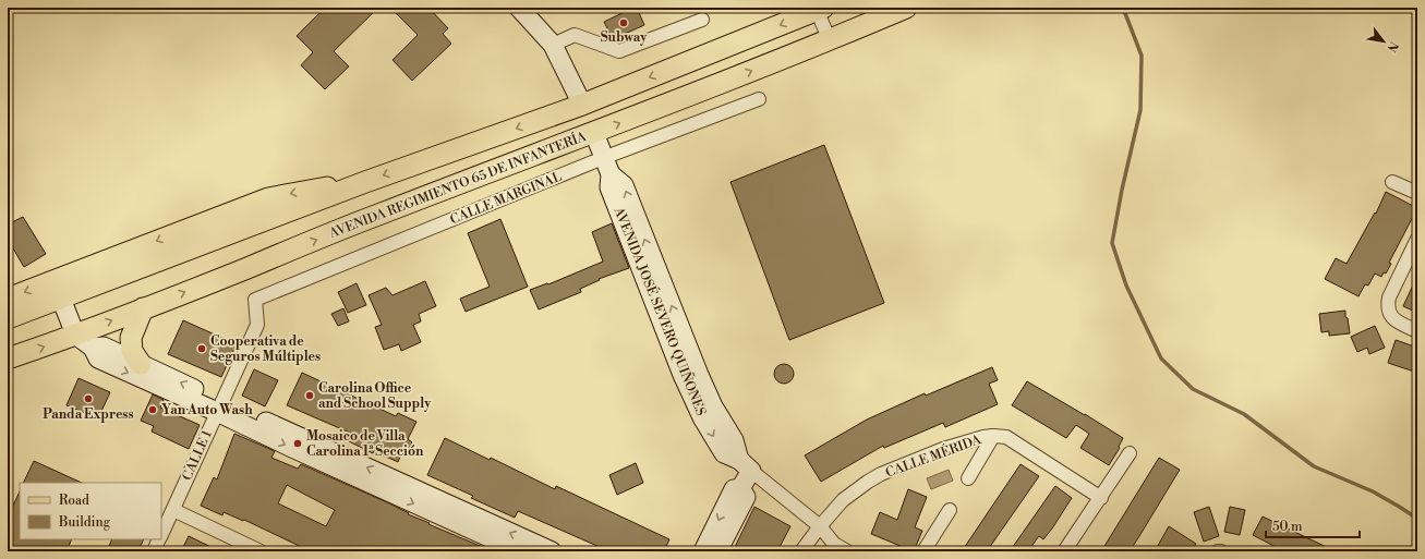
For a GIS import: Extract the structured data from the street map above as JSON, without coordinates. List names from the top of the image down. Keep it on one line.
{"streets":{"main road":["AVENIDA REGIMIENTO 65 DE INFANTERÍA"],"street":["CALLE MARGINAL","AVENIDA JOSÉ SEVERO QUIÑONES","CALLE 1","CALLE MÉRIDA"]},"crossings":[["AVENIDA REGIMIENTO 65 DE INFANTERÍA","AVENIDA JOSÉ SEVERO QUIÑONES"],["CALLE MARGINAL","AVENIDA JOSÉ SEVERO QUIÑONES"],["CALLE MARGINAL","CALLE 1"]],"places":["Subway","Cooperativa de Seguros Múltiples","Carolina Office and School Supply","Panda Express","Yan Auto Wash","Mosaico de Villa Carolina 1ª Sección"],"legend":["Road","Building"],"scale_bar":"50 m","north":"bottom right"}
